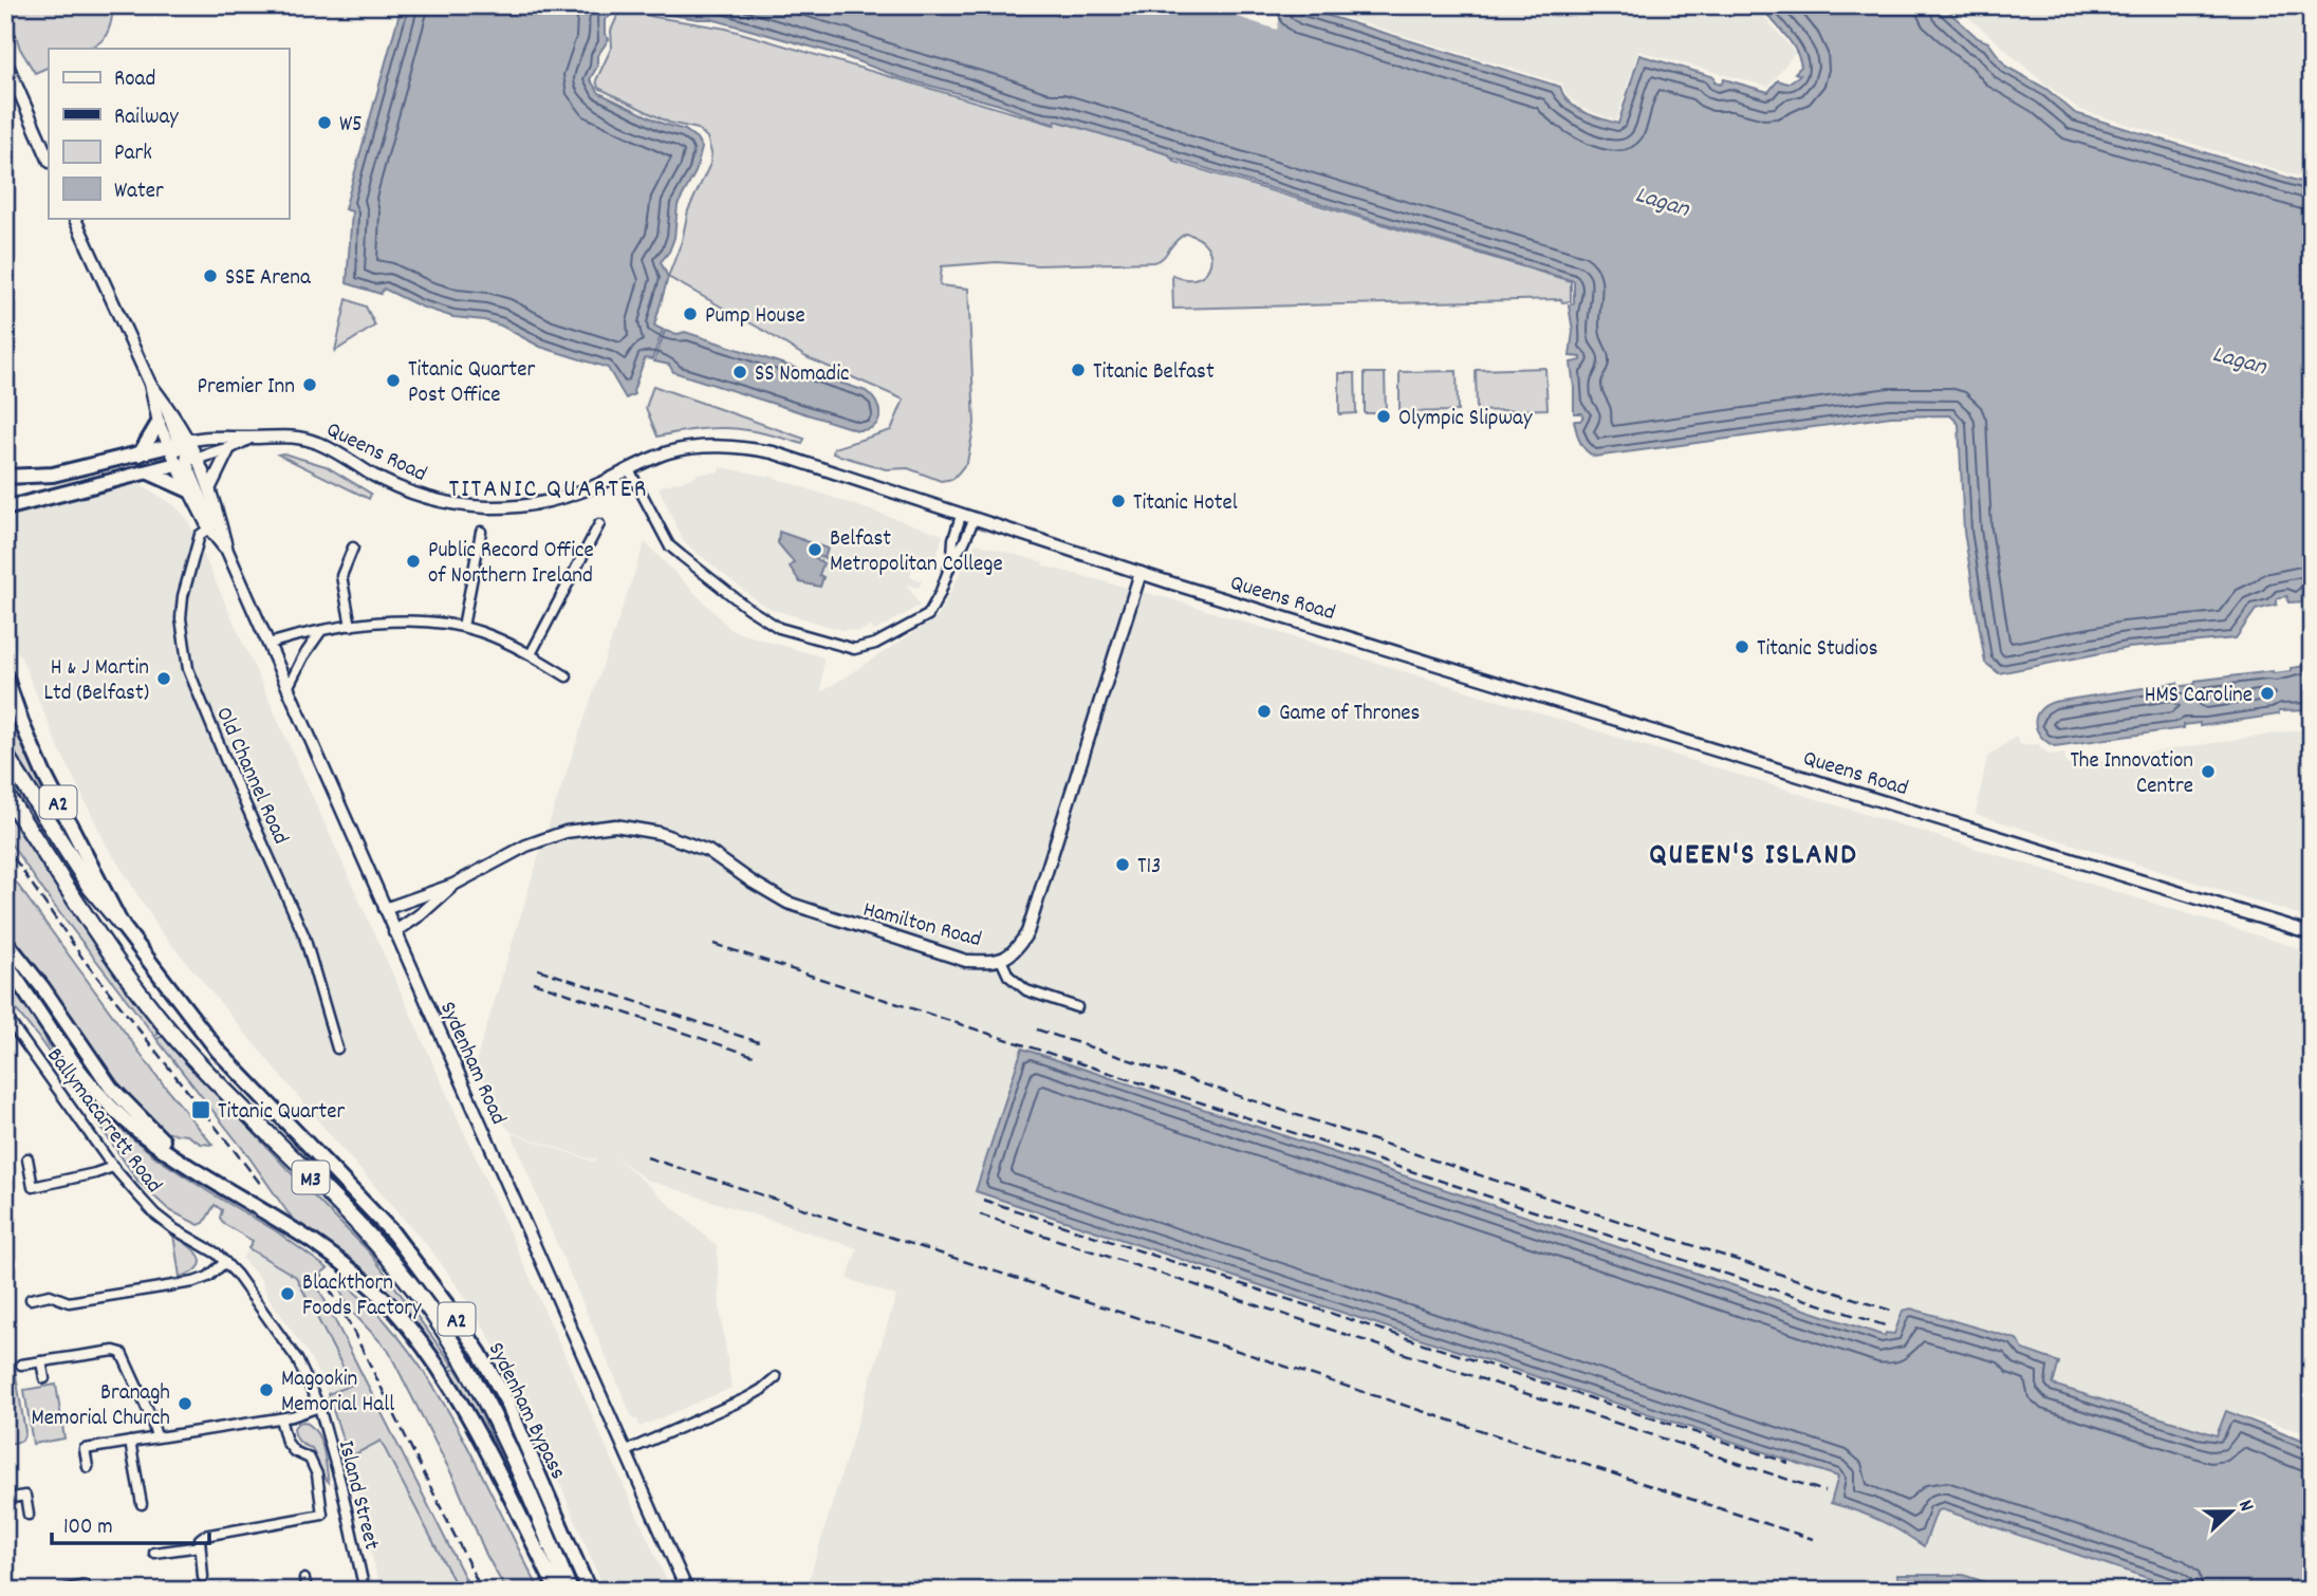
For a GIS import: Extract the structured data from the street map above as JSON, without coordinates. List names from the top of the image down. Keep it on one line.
{"streets":{"highway":["A2","M3","Sydenham Bypass"],"street":["Queens Road","Old Channel Road","Hamilton Road","Sydenham Road","Ballymacarrett Road","Island Street"]},"crossings":[["Queens Road","Hamilton Road"],["Queens Road","Sydenham Road"],["Old Channel Road","Sydenham Road"],["A2","Sydenham Bypass"],["Hamilton Road","Sydenham Road"],["Ballymacarrett Road","Island Street"]],"districts":["TITANIC QUARTER","QUEEN'S ISLAND"],"water":["Lagan"],"places":{"other":["W5","SSE Arena","Pump House","Titanic Belfast","SS Nomadic","Titanic Quarter Post Office","Premier Inn","Olympic Slipway","Titanic Hotel","Belfast Metropolitan College","Public Record Office of Northern Ireland","Titanic Studios","H & J Martin Ltd (Belfast)","HMS Caroline","Game of Thrones","The Innovation Centre","T13","Blackthorn Foods Factory","Magookin Memorial Hall","Branagh Memorial Church"],"transit":["Titanic Quarter"]},"legend":["Road","Railway","Park","Water"],"scale_bar":"100 m","north":"right"}
